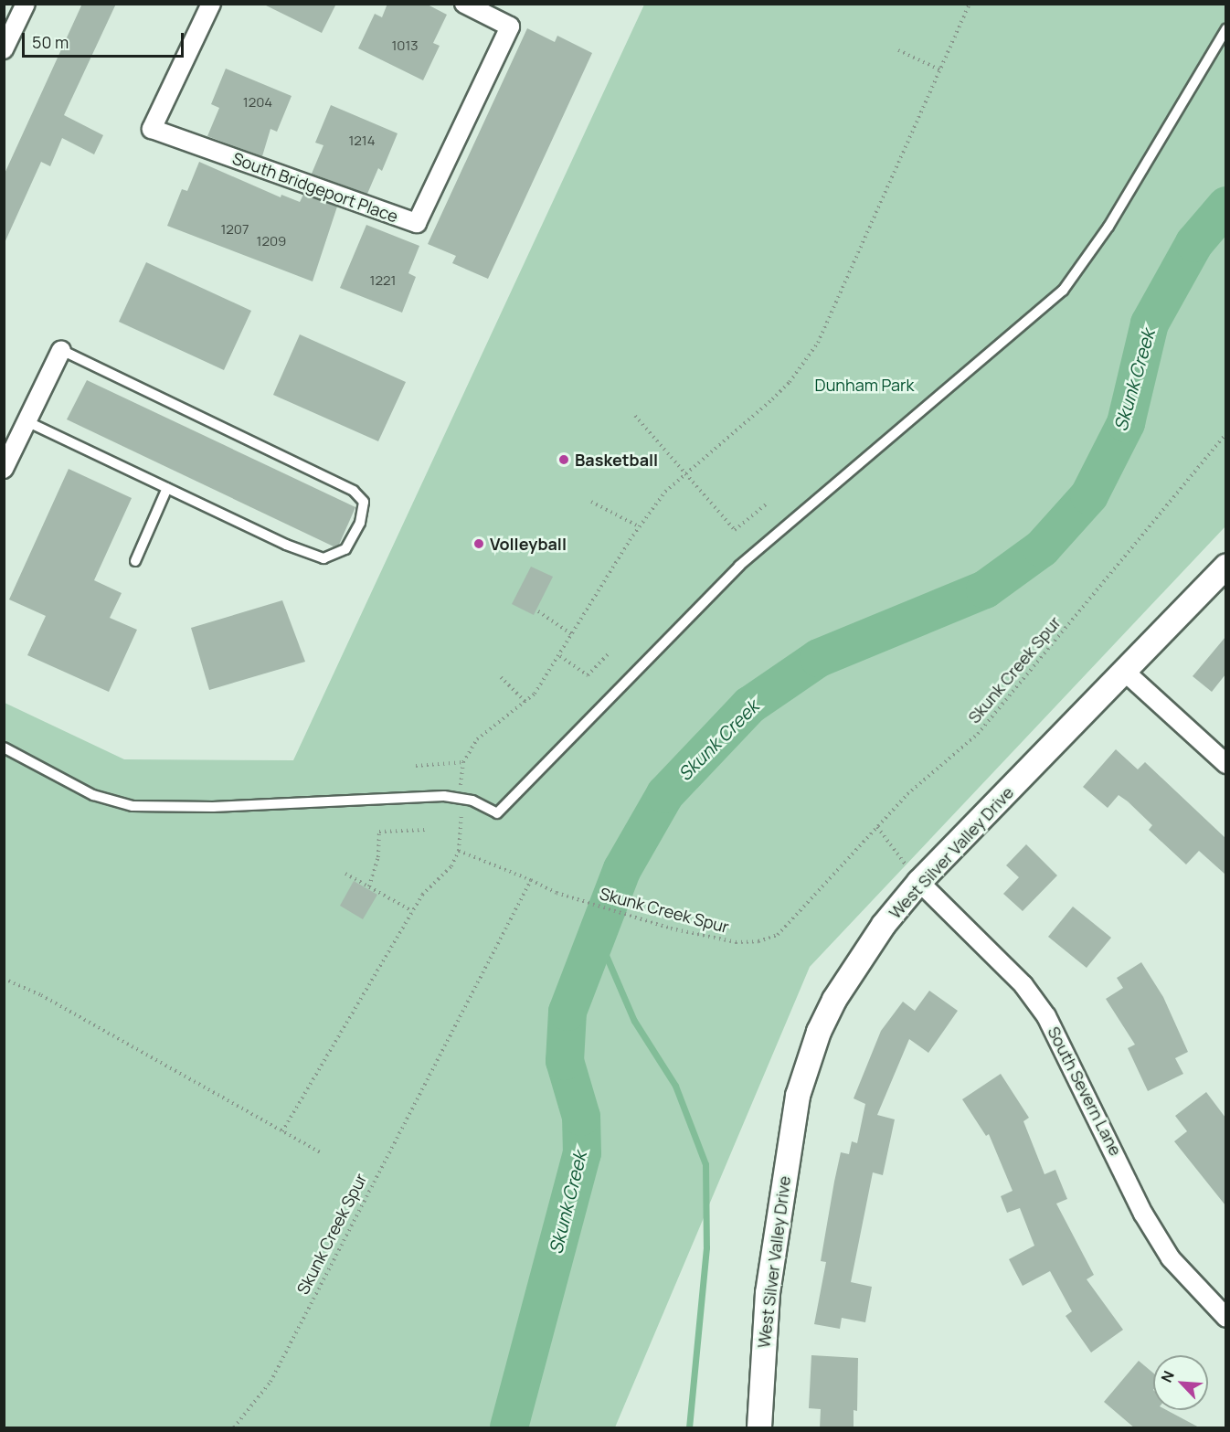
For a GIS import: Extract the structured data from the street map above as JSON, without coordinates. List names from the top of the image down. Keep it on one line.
{"streets":{"street":["South Bridgeport Place","West Silver Valley Drive","South Severn Lane"],"path":["Skunk Creek Spur"]},"crossings":[["West Silver Valley Drive","South Severn Lane"]],"water":["Skunk Creek"],"parks":["Dunham Park"],"places":["Basketball","Volleyball"],"house_numbers":["1013","1204","1214","1207","1209","1221"],"scale_bar":"50 m","north":"top left"}
